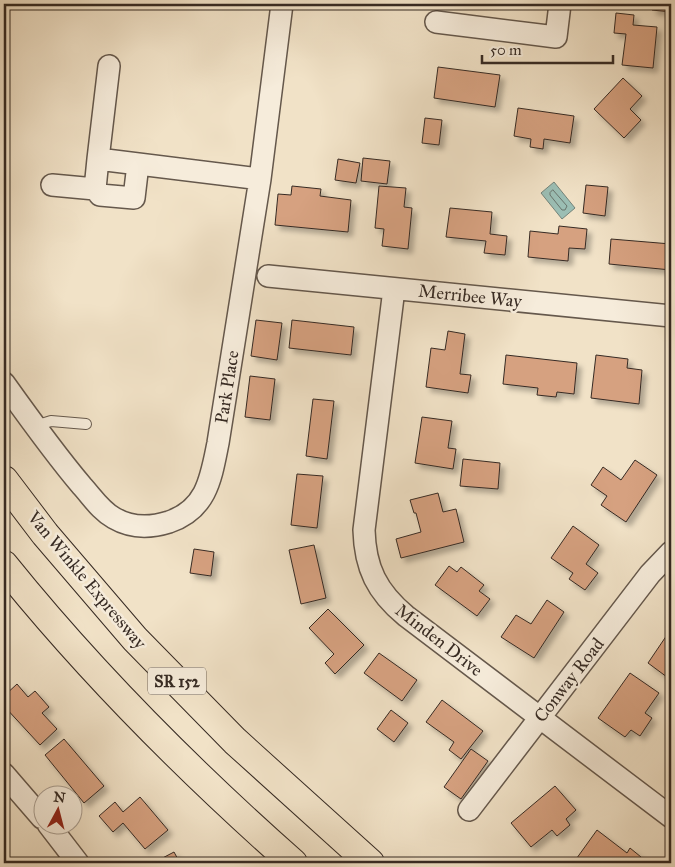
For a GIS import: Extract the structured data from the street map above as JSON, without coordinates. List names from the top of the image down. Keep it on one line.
{"streets":{"main road":["Van Winkle Expressway","SR 152"],"street":["Merribee Way","Park Place","Minden Drive","Conway Road"]},"crossings":[["Merribee Way","Minden Drive"],["Minden Drive","Conway Road"]],"scale_bar":"50 m","north":"top"}
